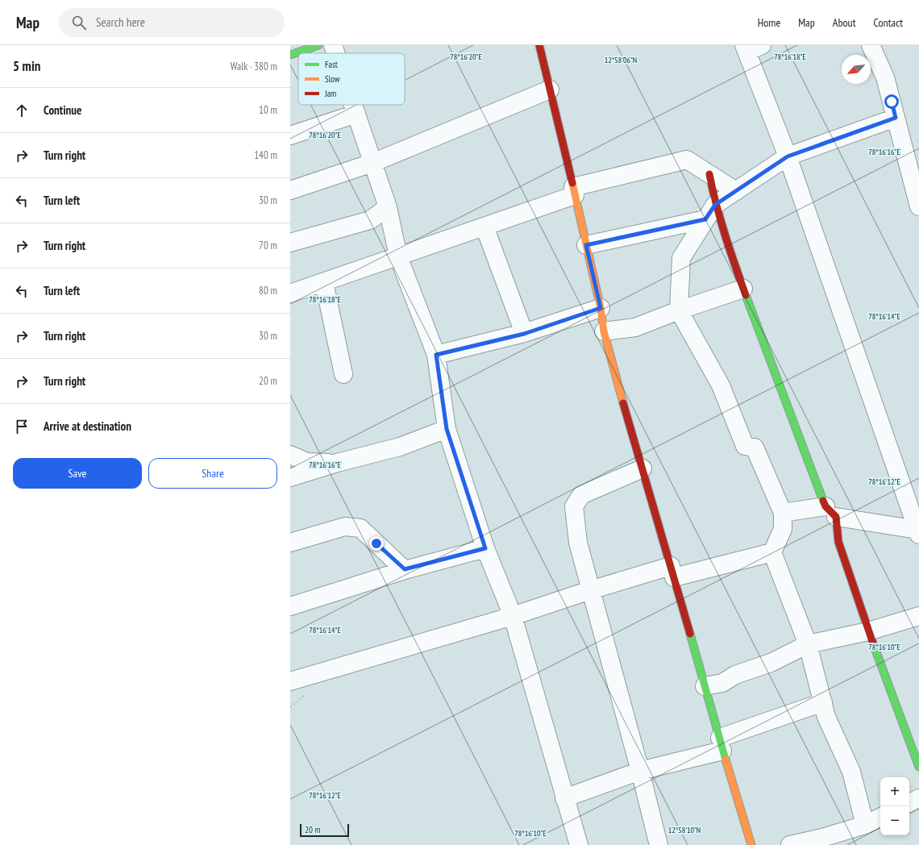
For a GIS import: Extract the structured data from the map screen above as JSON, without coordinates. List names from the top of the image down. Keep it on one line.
{"legend":["Fast","Slow","Jam"],"scale_bar":"20 m","north":"bottom left","page":{"header":"Map","search":"Search here","nav":["Home","Map","About","Contact"],"heading":["5 min","Walk · 380 m"],"list":[["Continue","10 m"],["Turn right","140 m"],["Turn left","30 m"],["Turn right","70 m"],["Turn left","80 m"],["Turn right","30 m"],["Turn right","20 m"],"Arrive at destination"],"buttons":["Save","Share"],"map_buttons":["+","−"],"scale":"20 m"},"coordinates":["78°16'20\"E","78°16'18\"E","12°58'06\"N","78°16'16\"E","78°16'14\"E","78°16'12\"E","78°16'10\"E","12°58'10\"N"]}
